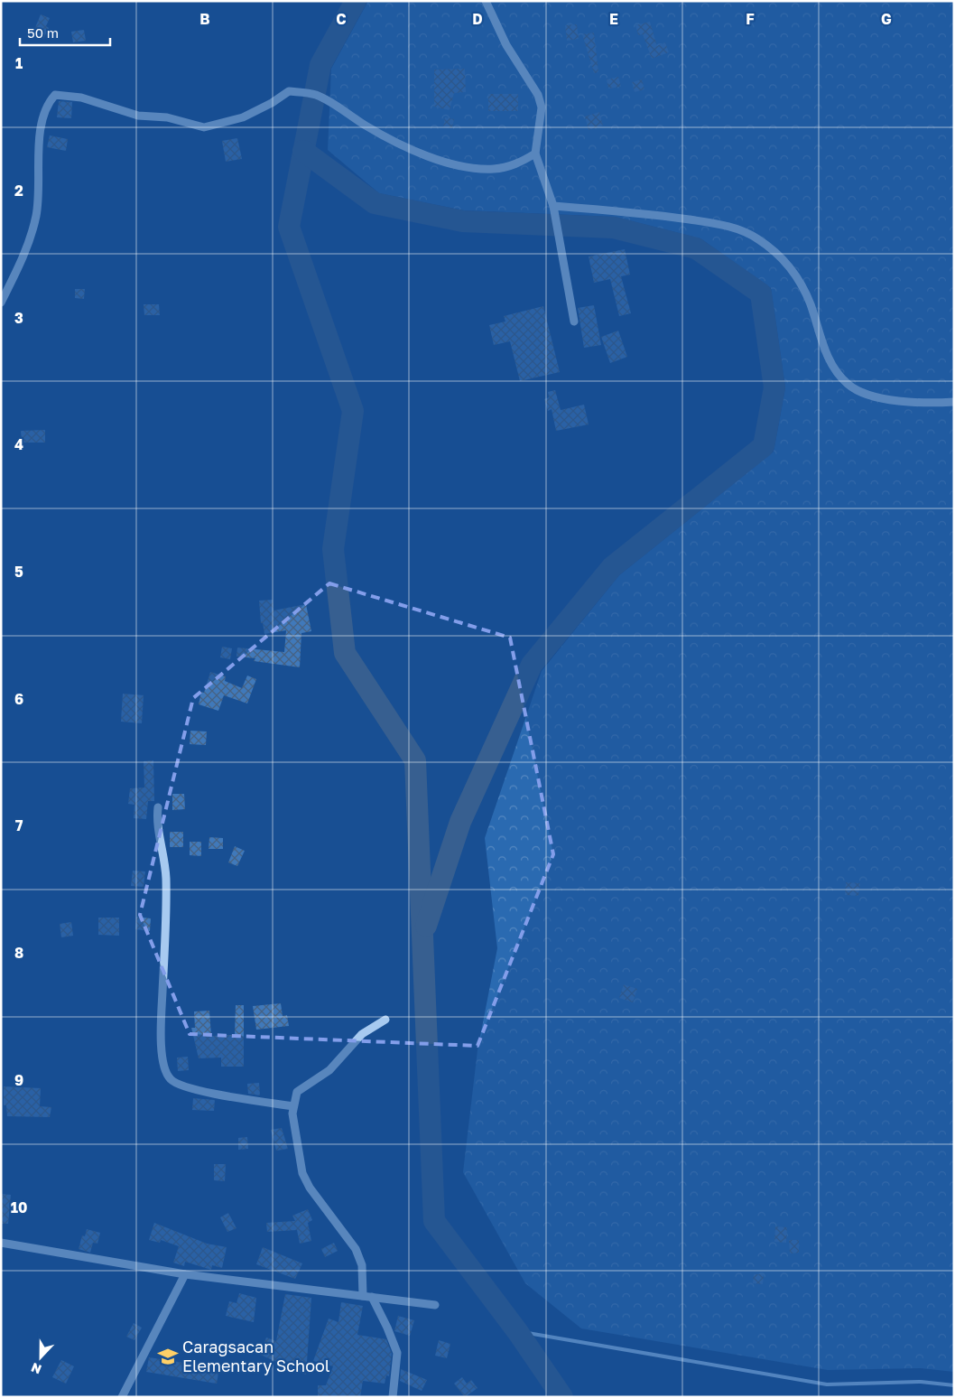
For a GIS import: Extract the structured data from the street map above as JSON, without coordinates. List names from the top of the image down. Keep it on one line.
{"places":{"school or university":["Caragsacan Elementary School"]},"scale_bar":"50 m","north":"bottom","grid":{"columns":["B","C","D","E","F","G"],"rows":["1","2","3","4","5","6","7","8","9","10"]}}
